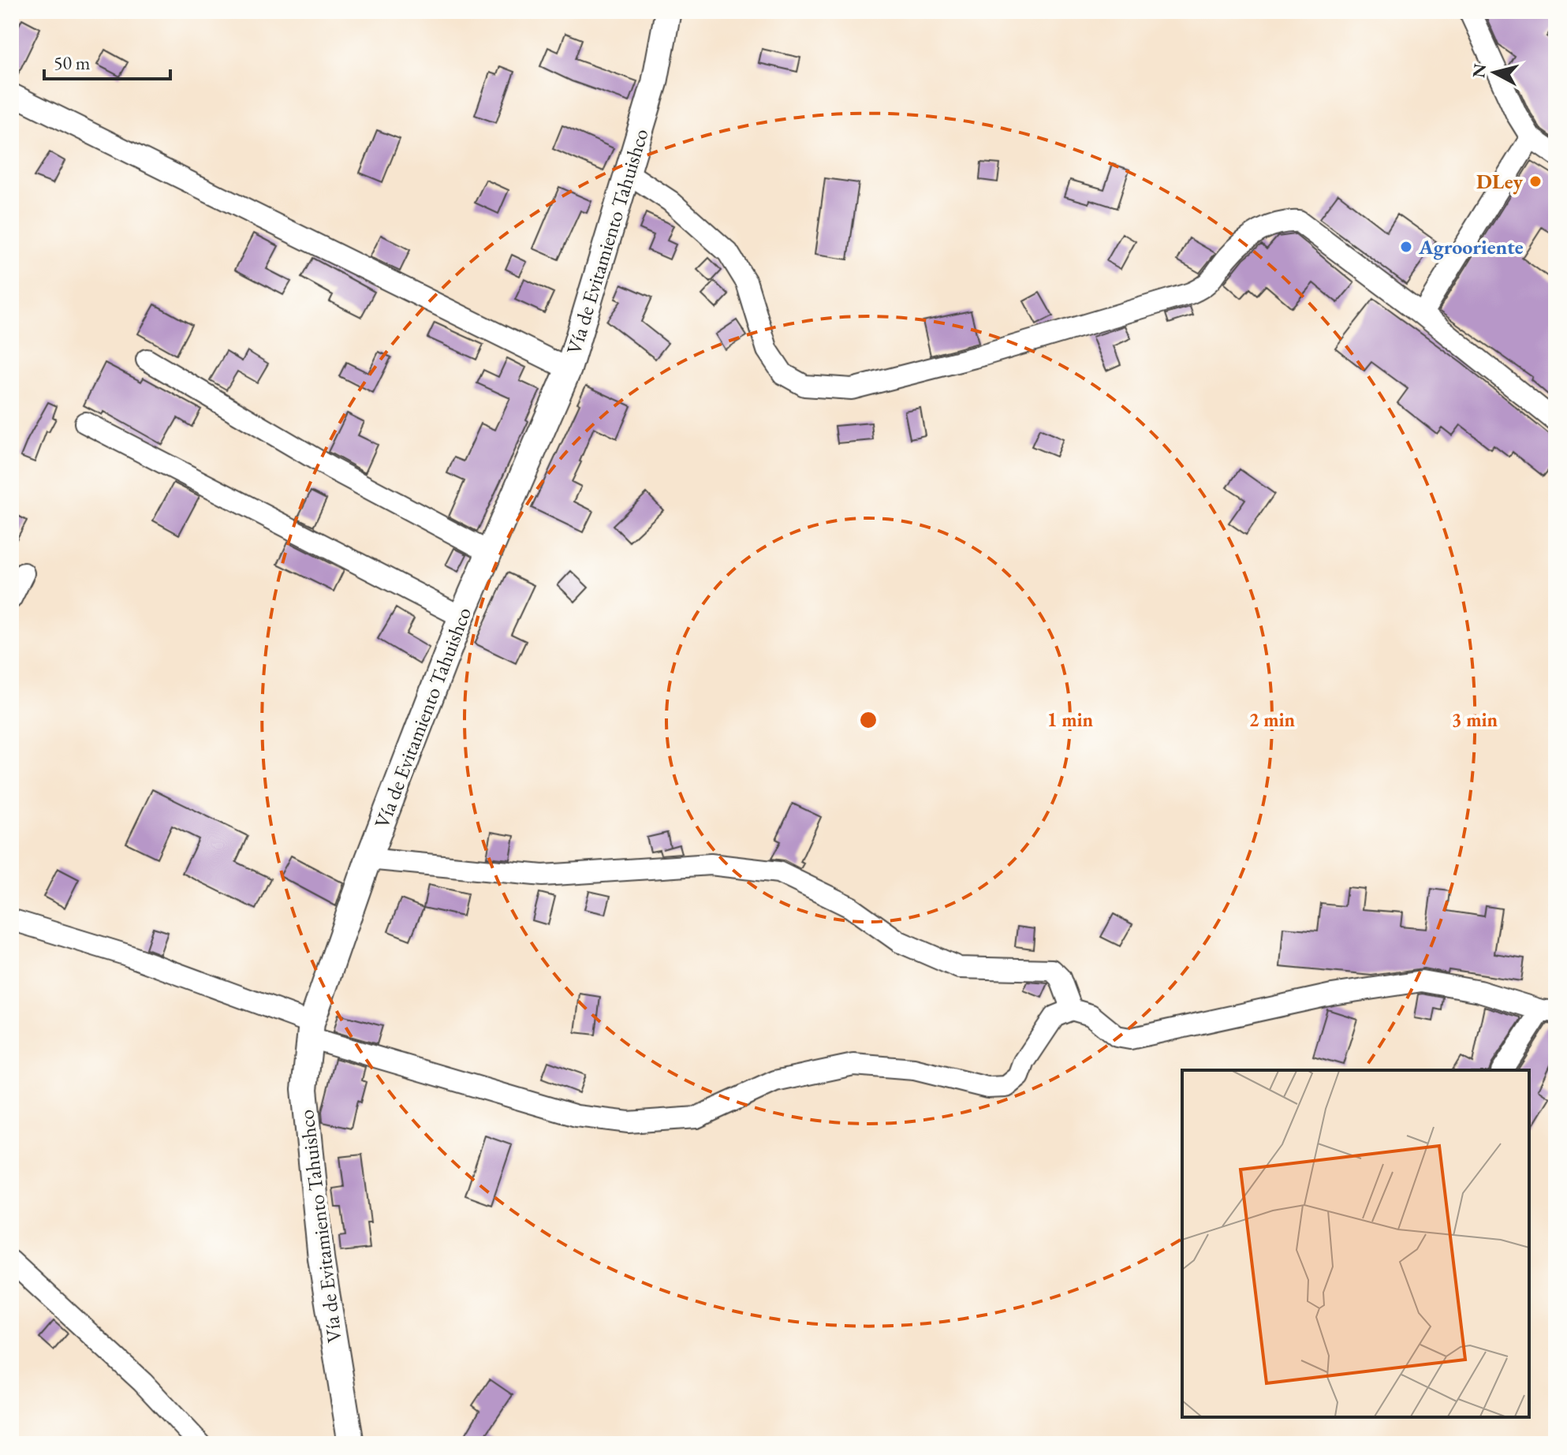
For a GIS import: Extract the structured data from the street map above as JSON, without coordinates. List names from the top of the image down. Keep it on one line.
{"streets":{"main road":["Vía de Evitamiento Tahuishco"]},"places":["DLey","Agrooriente"],"scale_bar":"50 m","north":"left","rings":["1 min","2 min","3 min"]}
